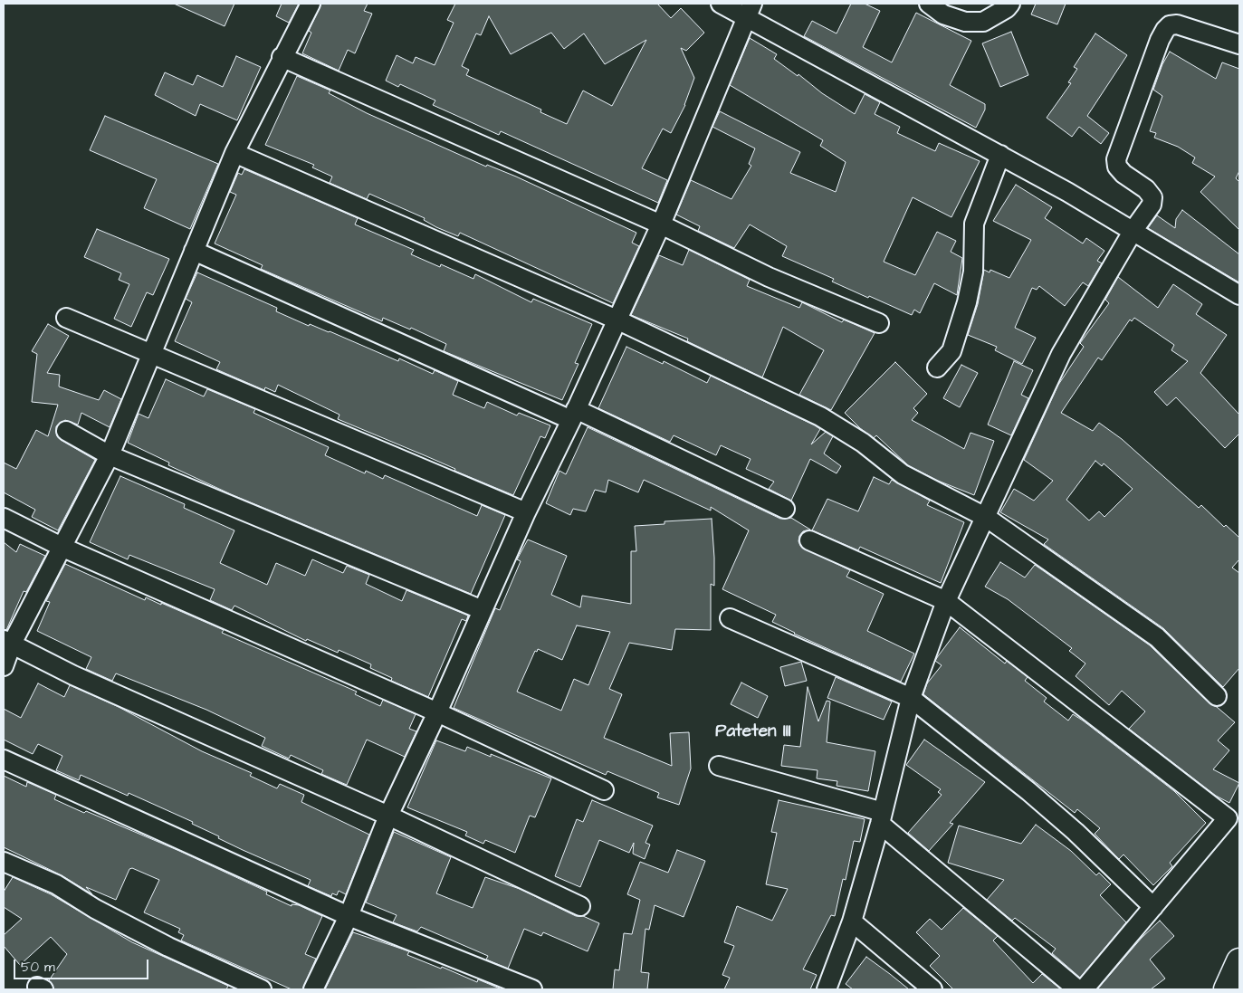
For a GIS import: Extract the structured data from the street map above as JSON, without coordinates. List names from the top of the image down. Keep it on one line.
{"districts":["Pateten III"],"scale_bar":"50 m"}
